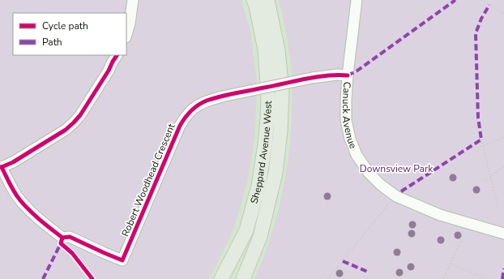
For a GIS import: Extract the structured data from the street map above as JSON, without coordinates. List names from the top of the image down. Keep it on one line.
{"streets":{"main road":["Sheppard Avenue West"],"street":["Canuck Avenue","Robert Woodhead Crescent"]},"crossings":[["Canuck Avenue","Robert Woodhead Crescent"]],"parks":["Downsview Park"],"legend":["Cycle path","Path"]}
